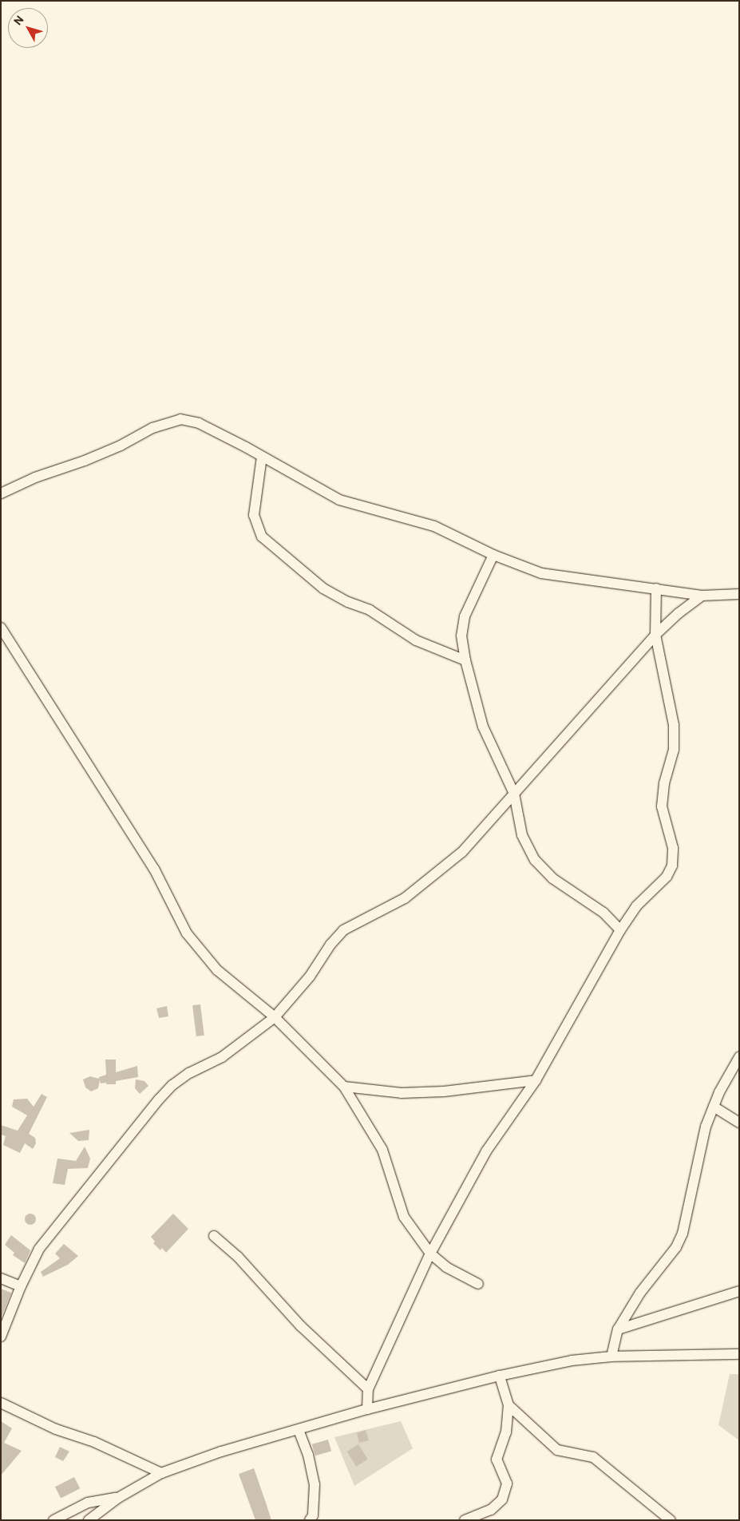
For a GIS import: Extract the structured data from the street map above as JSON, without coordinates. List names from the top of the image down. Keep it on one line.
{"north":"top left"}
